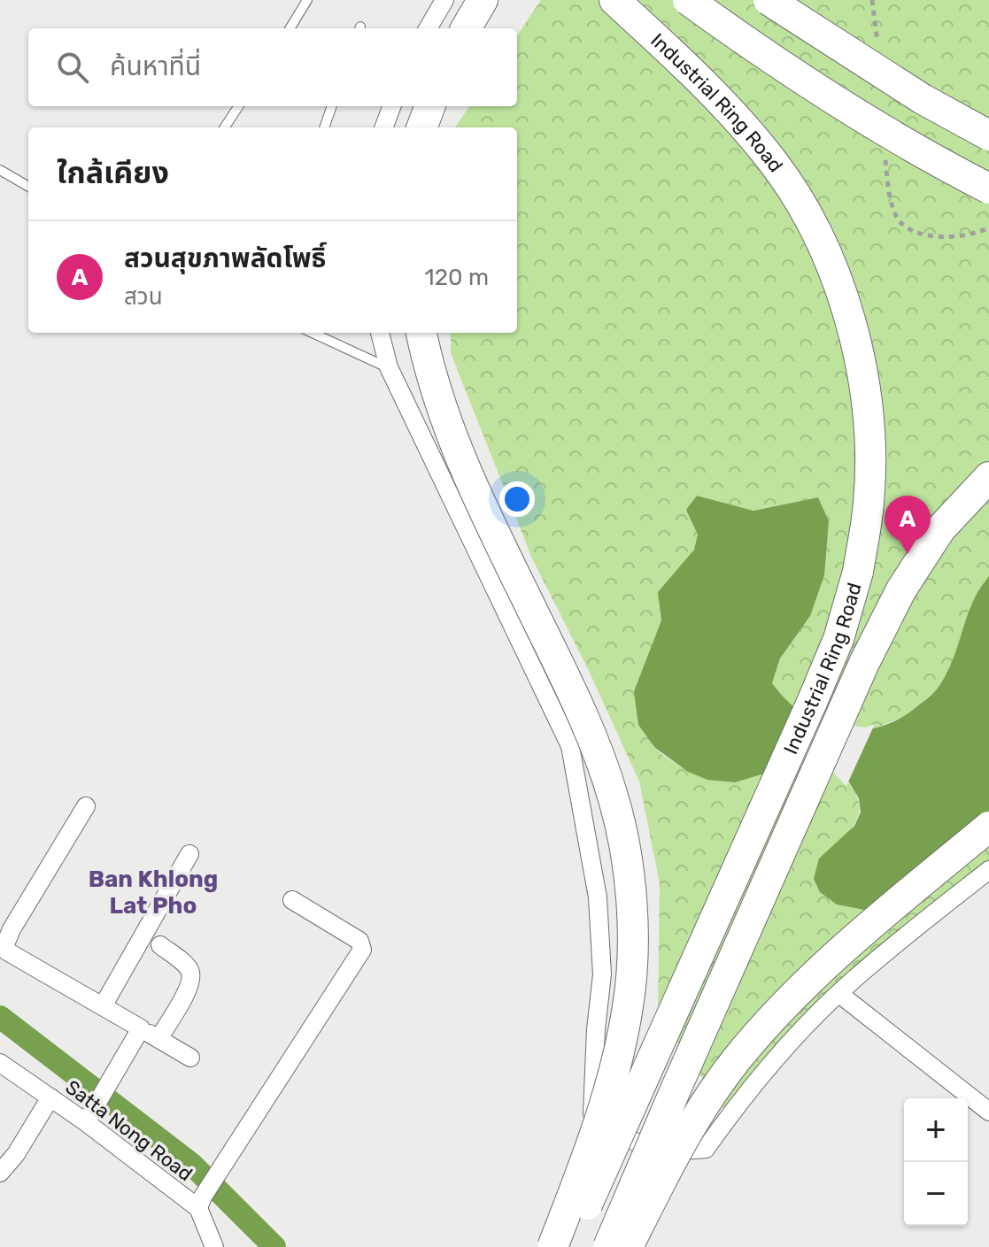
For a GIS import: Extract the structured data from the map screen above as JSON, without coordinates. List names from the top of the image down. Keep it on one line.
{"streets":{"main road":["Industrial Ring Road"],"street":["Satta Nong Road"]},"districts":["Ban Khlong Lat Pho"],"page":{"search":"ค้นหาที่นี่","heading":"ใกล้เคียง","list":[{"mark":"A","name":"สวนสุขภาพลัดโพธิ์","note":"สวน","value":"120 m"}],"pins":"A","map_buttons":["+","−"]}}
